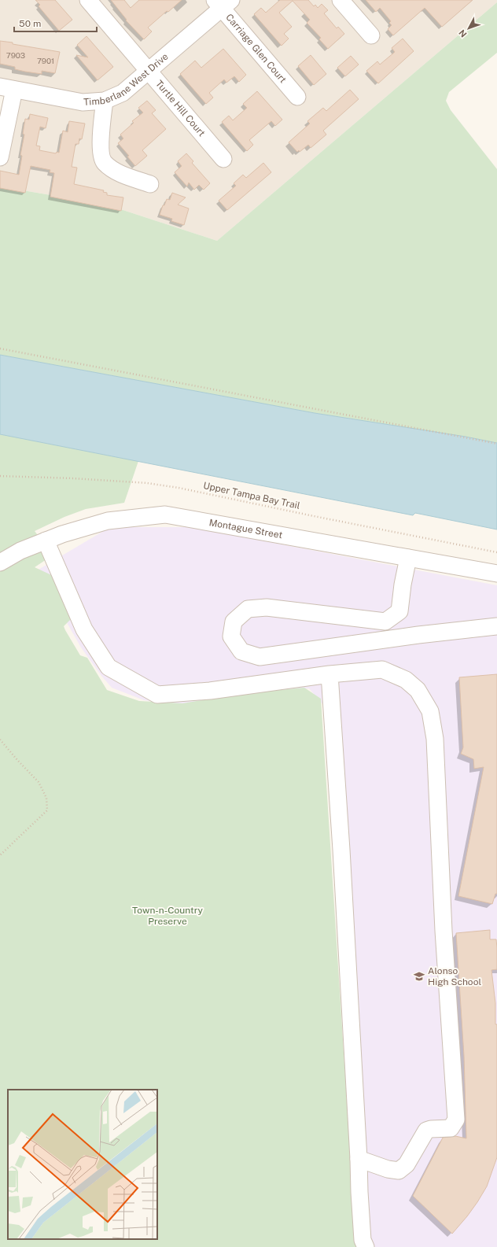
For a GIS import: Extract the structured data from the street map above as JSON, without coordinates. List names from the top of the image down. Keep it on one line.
{"streets":{"street":["Carriage Glen Court","Timberlane West Drive","Turtle Hill Court","Montague Street"],"path":["Upper Tampa Bay Trail"]},"crossings":[["Carriage Glen Court","Timberlane West Drive"],["Timberlane West Drive","Turtle Hill Court"]],"parks":["Town-n-Country Preserve"],"places":{"school or university":["Alonso High School"]},"house_numbers":["7903","7901"],"scale_bar":"50 m","north":"bottom left"}
